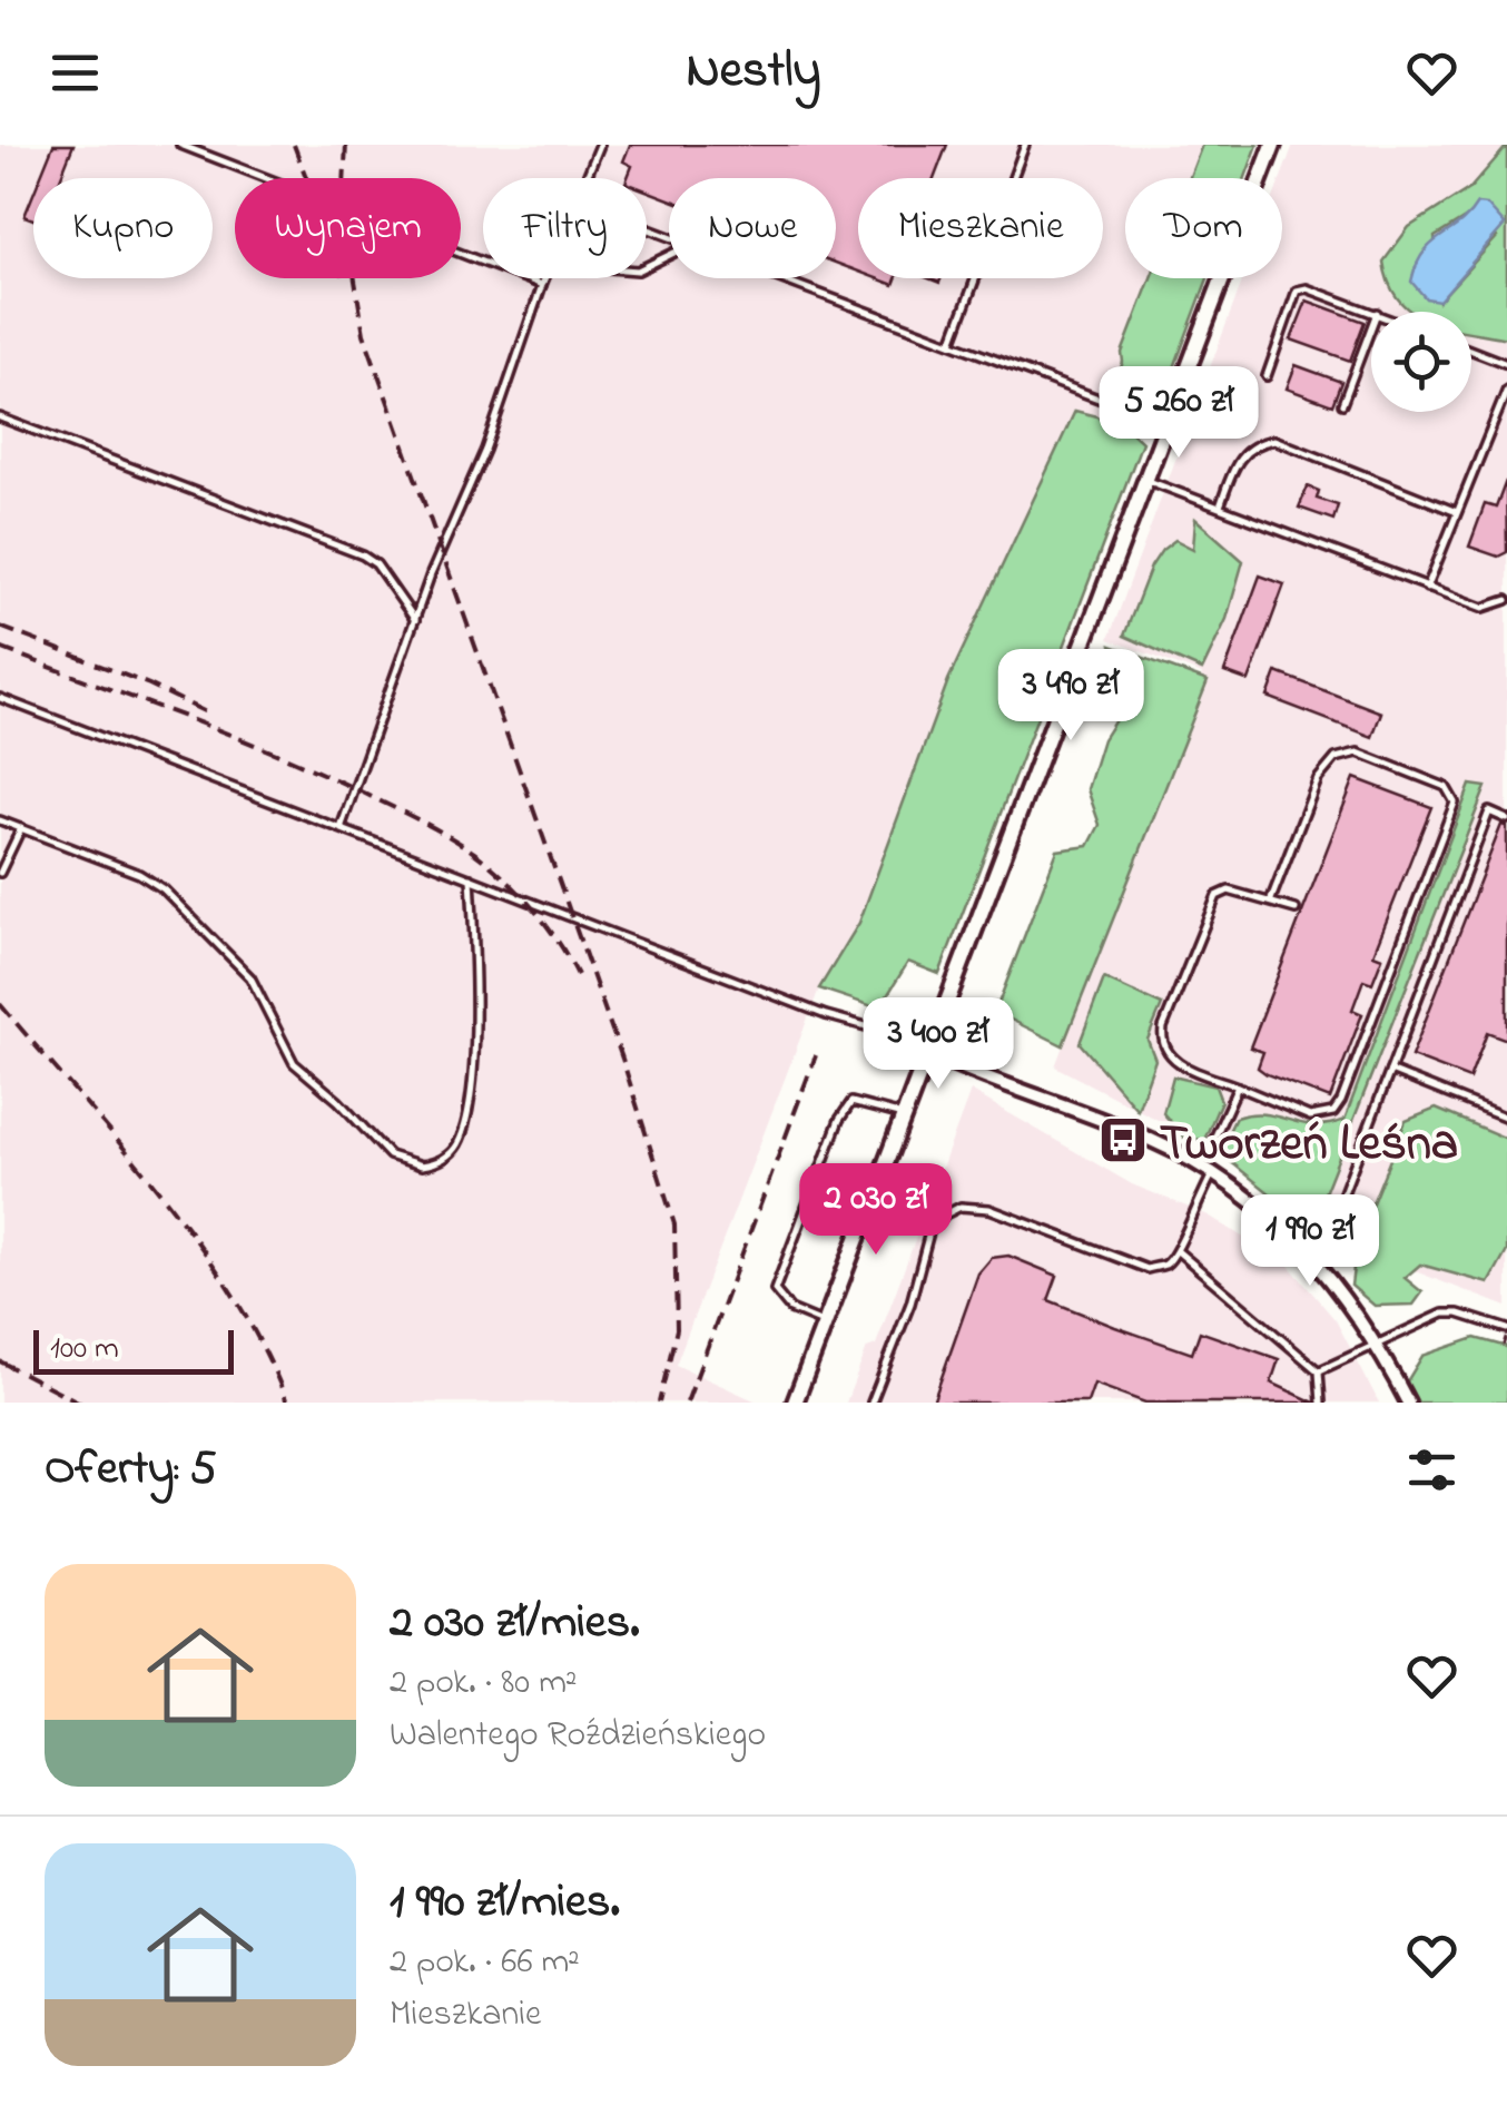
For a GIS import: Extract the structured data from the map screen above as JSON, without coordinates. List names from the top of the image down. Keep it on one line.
{"places":{"bus stop":["Tworzeń Leśna"]},"scale_bar":"100 m","page":{"header":"Nestly","chip":["Kupno","Wynajem","Filtry","Nowe","Mieszkanie","Dom"],"price":["5 260 zł","3 490 zł","3 400 zł","2 030 zł","1 990 zł"],"scale":"100 m","heading":"Oferty: 5","list":[{"name":"2 030 zł/mies.","note":"2 pok. · 80 m² · Walentego Roździeńskiego"},{"name":"1 990 zł/mies.","note":"2 pok. · 66 m² · Mieszkanie"}]}}
